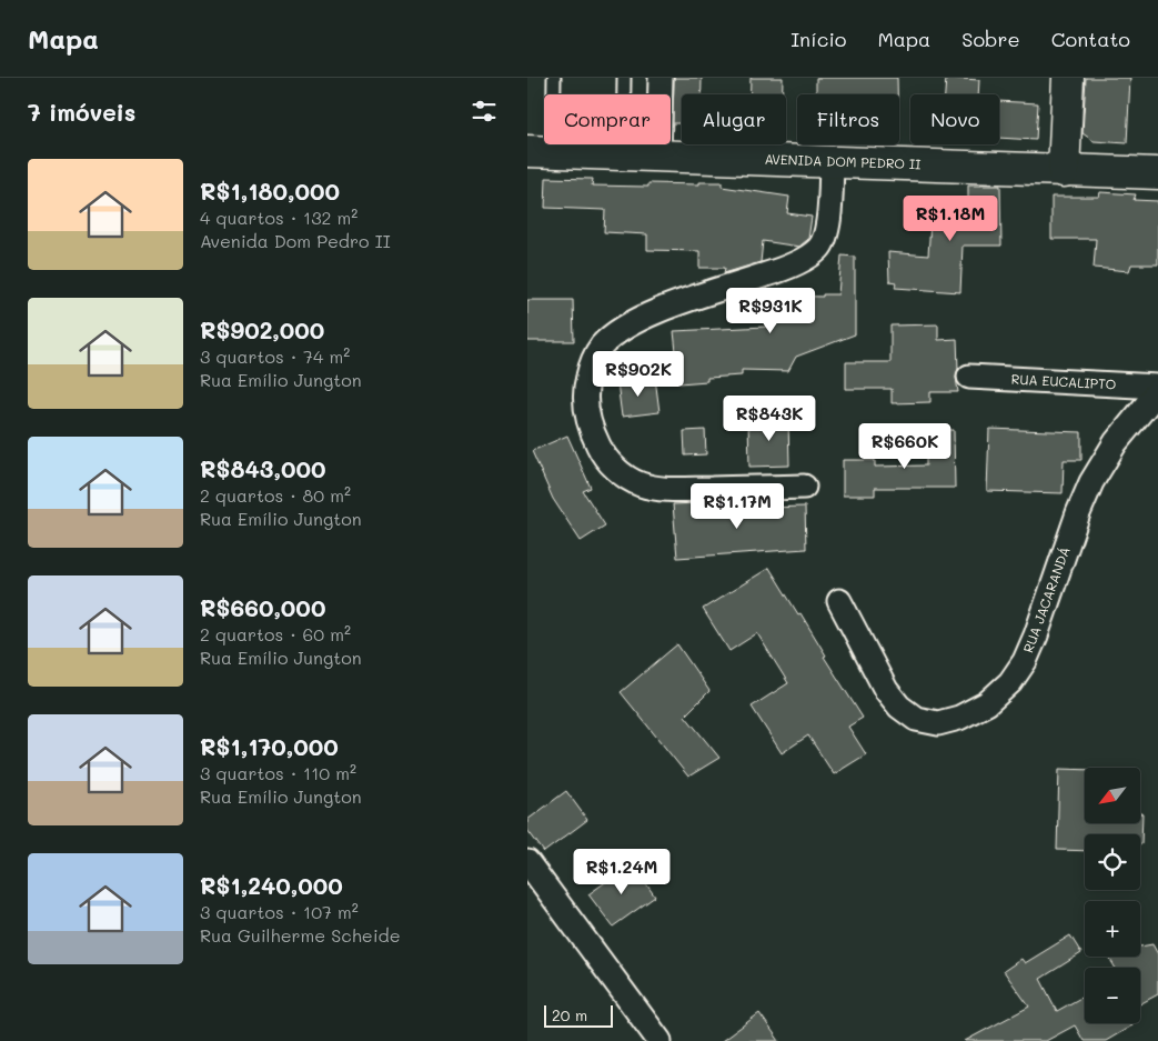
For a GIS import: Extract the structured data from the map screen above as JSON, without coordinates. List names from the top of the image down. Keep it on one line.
{"streets":{"main road":["AVENIDA DOM PEDRO II"],"street":["RUA EUCALIPTO","RUA JACARANDÁ"]},"crossings":[["RUA EUCALIPTO","RUA JACARANDÁ"]],"scale_bar":"20 m","north":"bottom left","page":{"header":"Mapa","nav":["Início","Mapa","Sobre","Contato"],"heading":"7 imóveis","chip":["Comprar","Alugar","Filtros","Novo"],"list":[{"name":"R$1,180,000","note":"4 quartos · 132 m² · Avenida Dom Pedro II"},{"name":"R$902,000","note":"3 quartos · 74 m² · Rua Emílio Jungton"},{"name":"R$843,000","note":"2 quartos · 80 m² · Rua Emílio Jungton"},{"name":"R$660,000","note":"2 quartos · 60 m² · Rua Emílio Jungton"},{"name":"R$1,170,000","note":"3 quartos · 110 m² · Rua Emílio Jungton"},{"name":"R$1,240,000","note":"3 quartos · 107 m² · Rua Guilherme Scheide"}],"price":["R$1.18M","R$931K","R$902K","R$843K","R$660K","R$1.17M","R$1.24M"],"map_buttons":["+","−"],"scale":"20 m"}}
